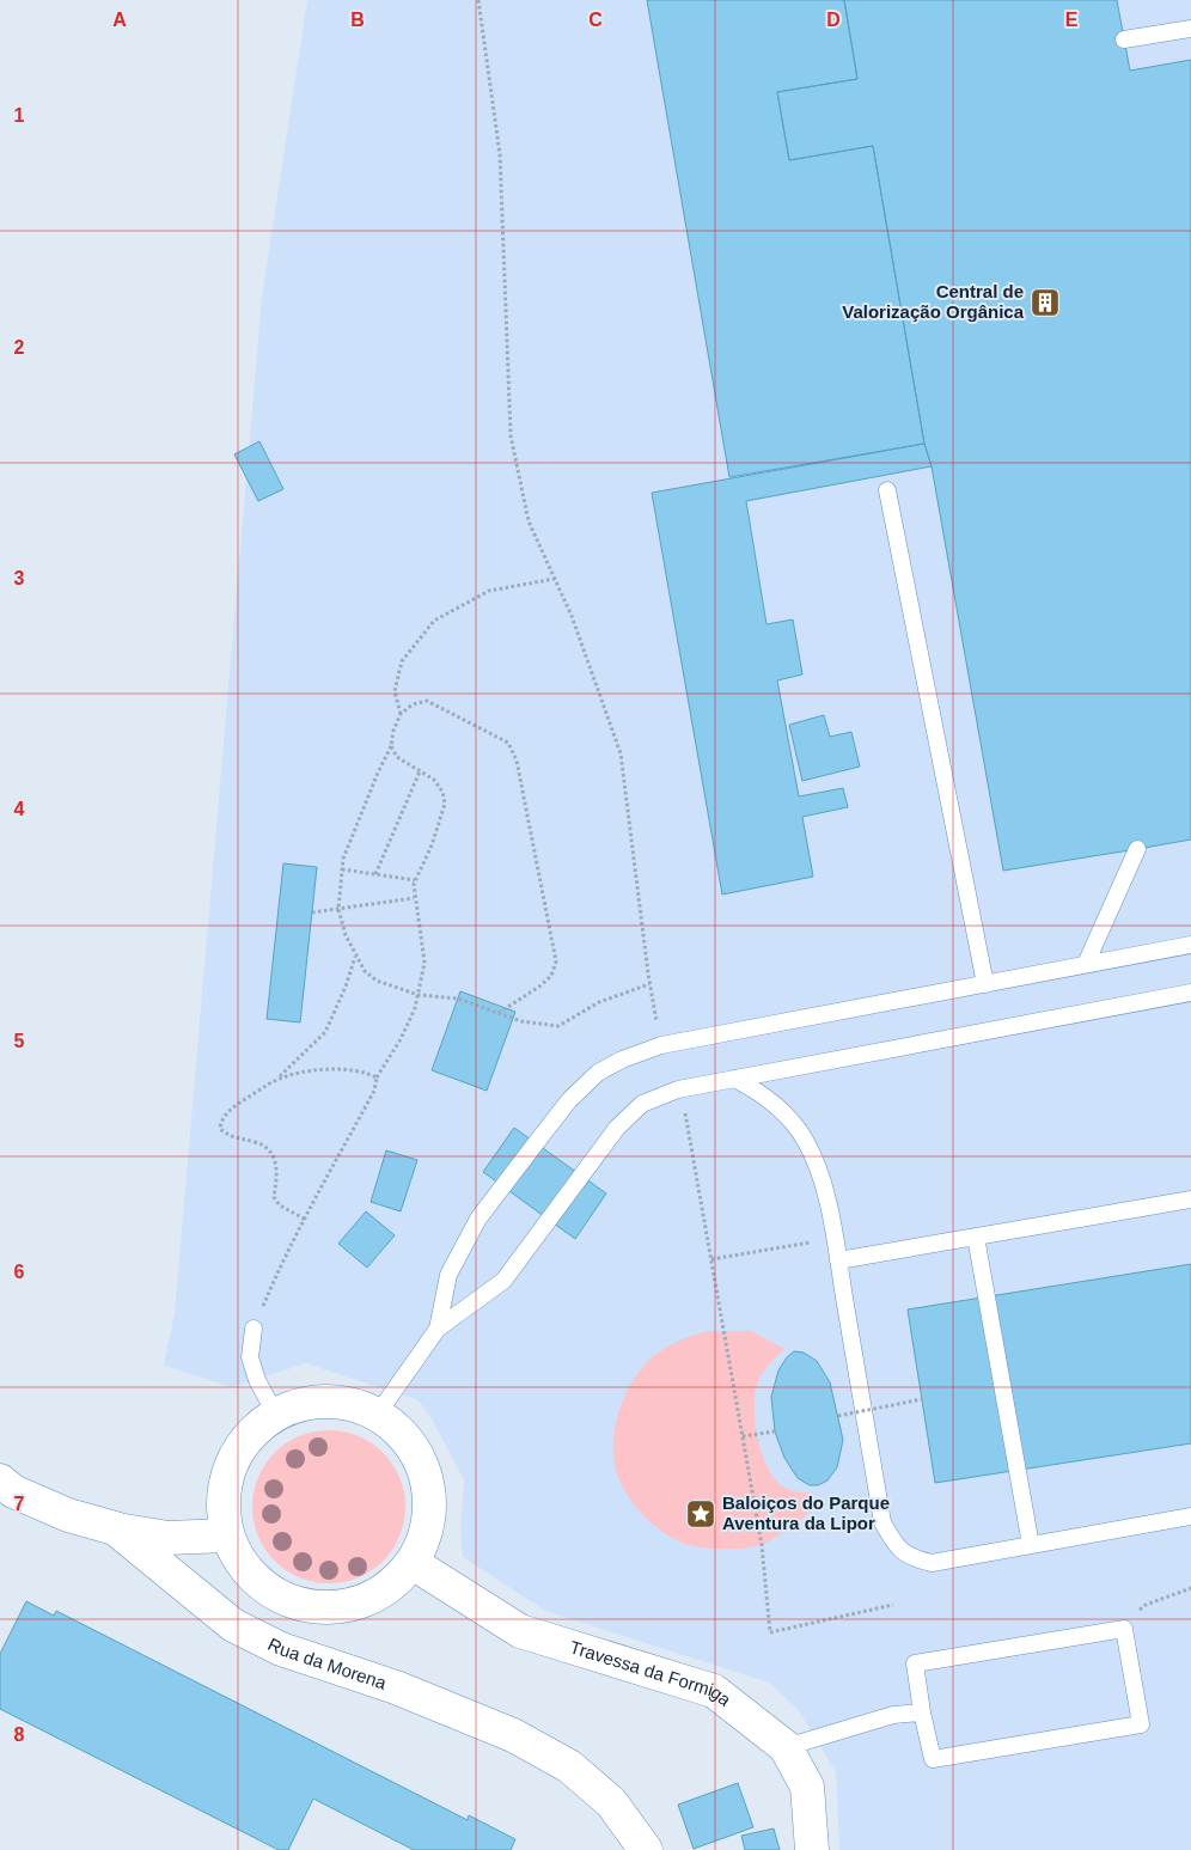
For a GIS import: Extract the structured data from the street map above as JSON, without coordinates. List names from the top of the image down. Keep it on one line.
{"streets":{"street":["Rua da Morena","Travessa da Formiga"]},"places":{"building":["Central de Valorização Orgânica"],"place":["Baloiços do Parque Aventura da Lipor"]},"grid":{"columns":["A","B","C","D","E"],"rows":["1","2","3","4","5","6","7","8"]}}
